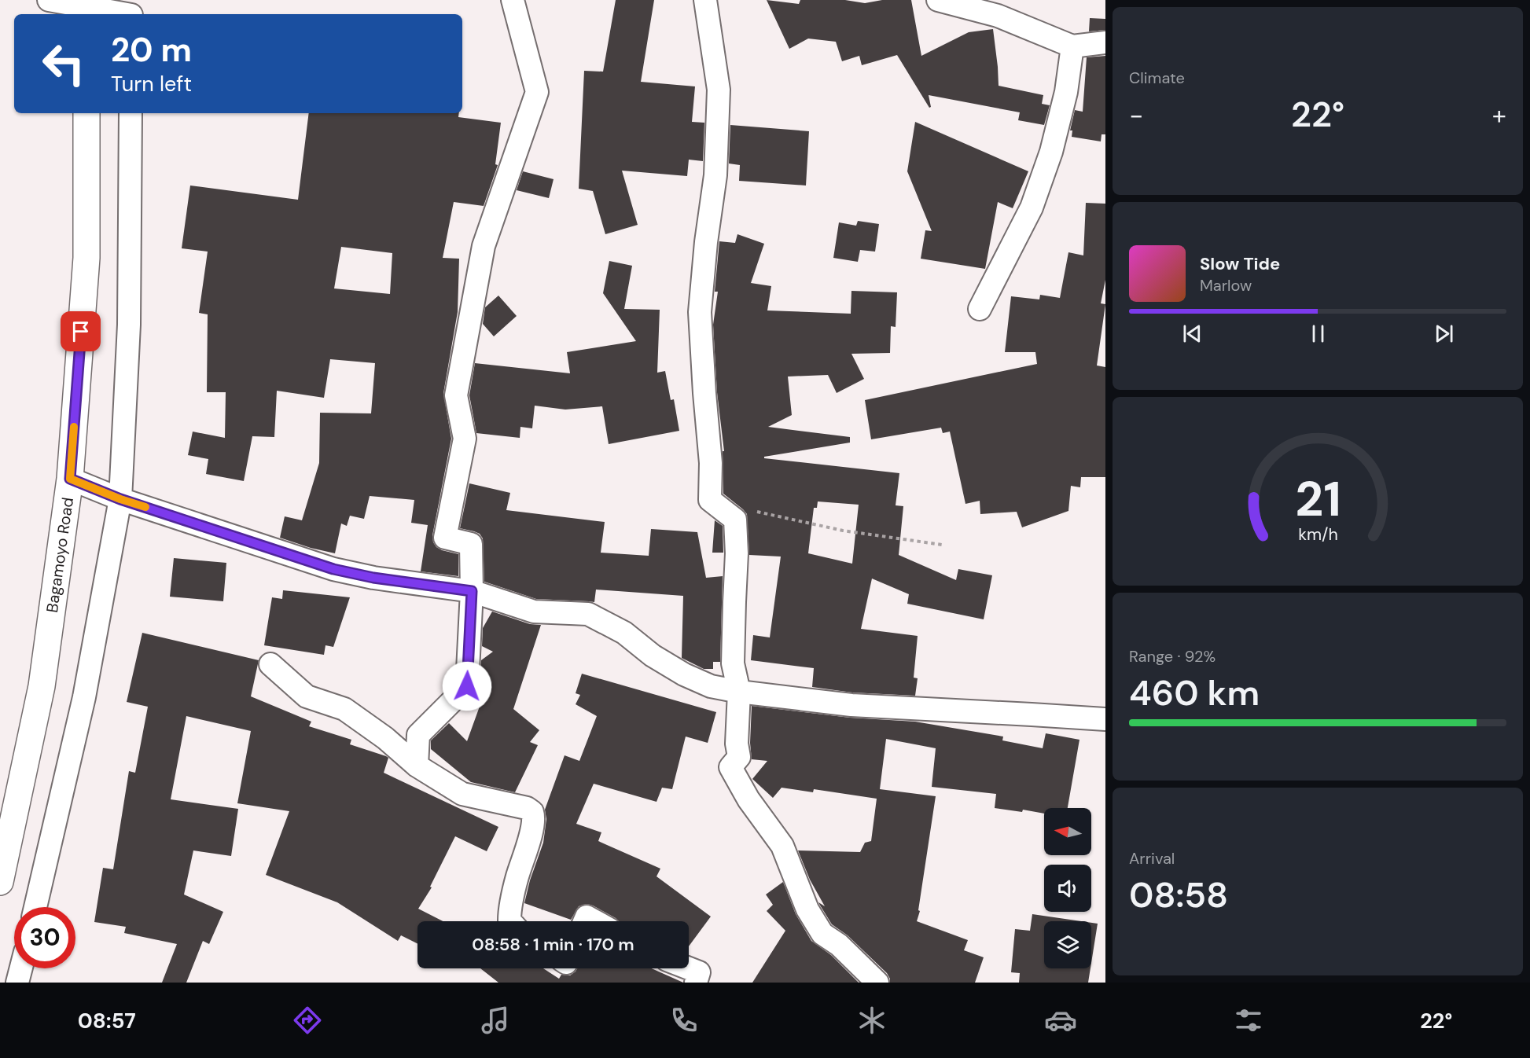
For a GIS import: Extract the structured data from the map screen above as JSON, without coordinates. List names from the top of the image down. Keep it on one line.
{"streets":{"highway":["Bagamoyo Road"]},"north":"left","page":{"tile":["Climate",["Range · 92%","460 km"],["Arrival","08:58"]],"turn":["20 m","Turn left"],"heat":["−","22°","+"],"song":["Slow Tide","Marlow"],"limit":"30","trip":"08:58 · 1 min · 170 m","tabs":["08:57","22°"],"gauge":["21","km/h"]}}
